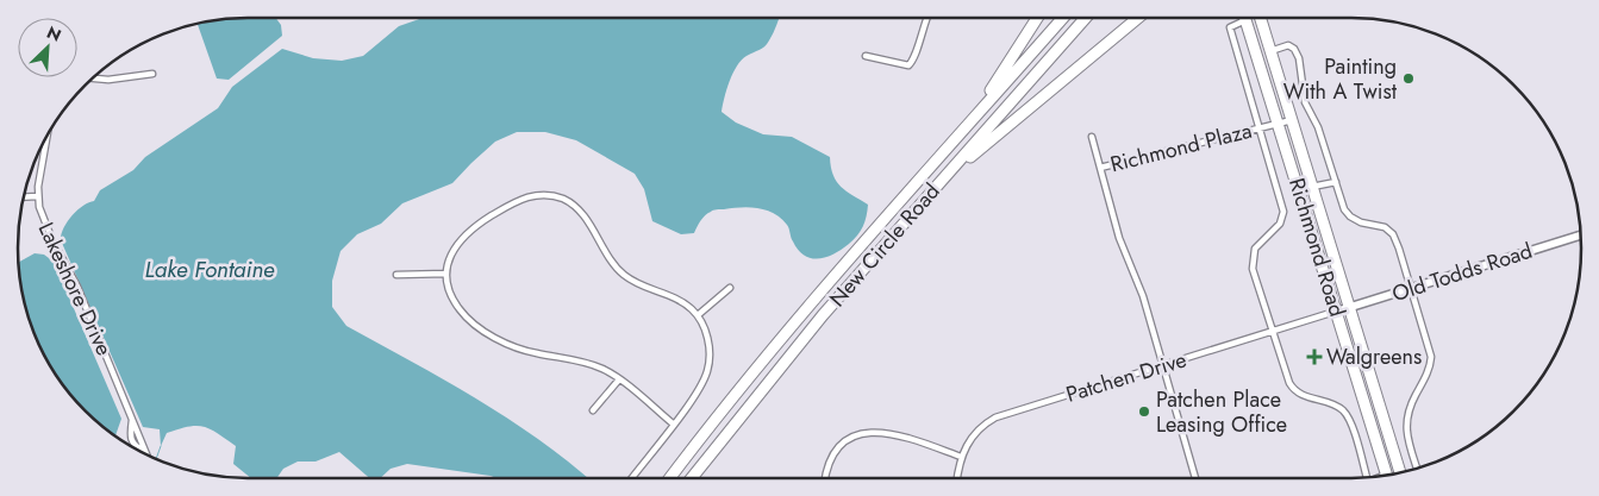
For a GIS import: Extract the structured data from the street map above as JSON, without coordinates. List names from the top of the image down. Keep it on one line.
{"streets":{"highway":["New Circle Road","Richmond Road"],"main road":["Old Todds Road"],"street":["Richmond Plaza","Lakeshore Drive","Patchen Drive"]},"crossings":[["Richmond Plaza","Richmond Road"],["Richmond Road","Old Todds Road"],["Richmond Road","Patchen Drive"],["Old Todds Road","Patchen Drive"]],"water":["Lake Fontaine"],"places":{"other":["Painting With A Twist","Patchen Place Leasing Office"],"health":["Walgreens"]},"north":"top right"}
